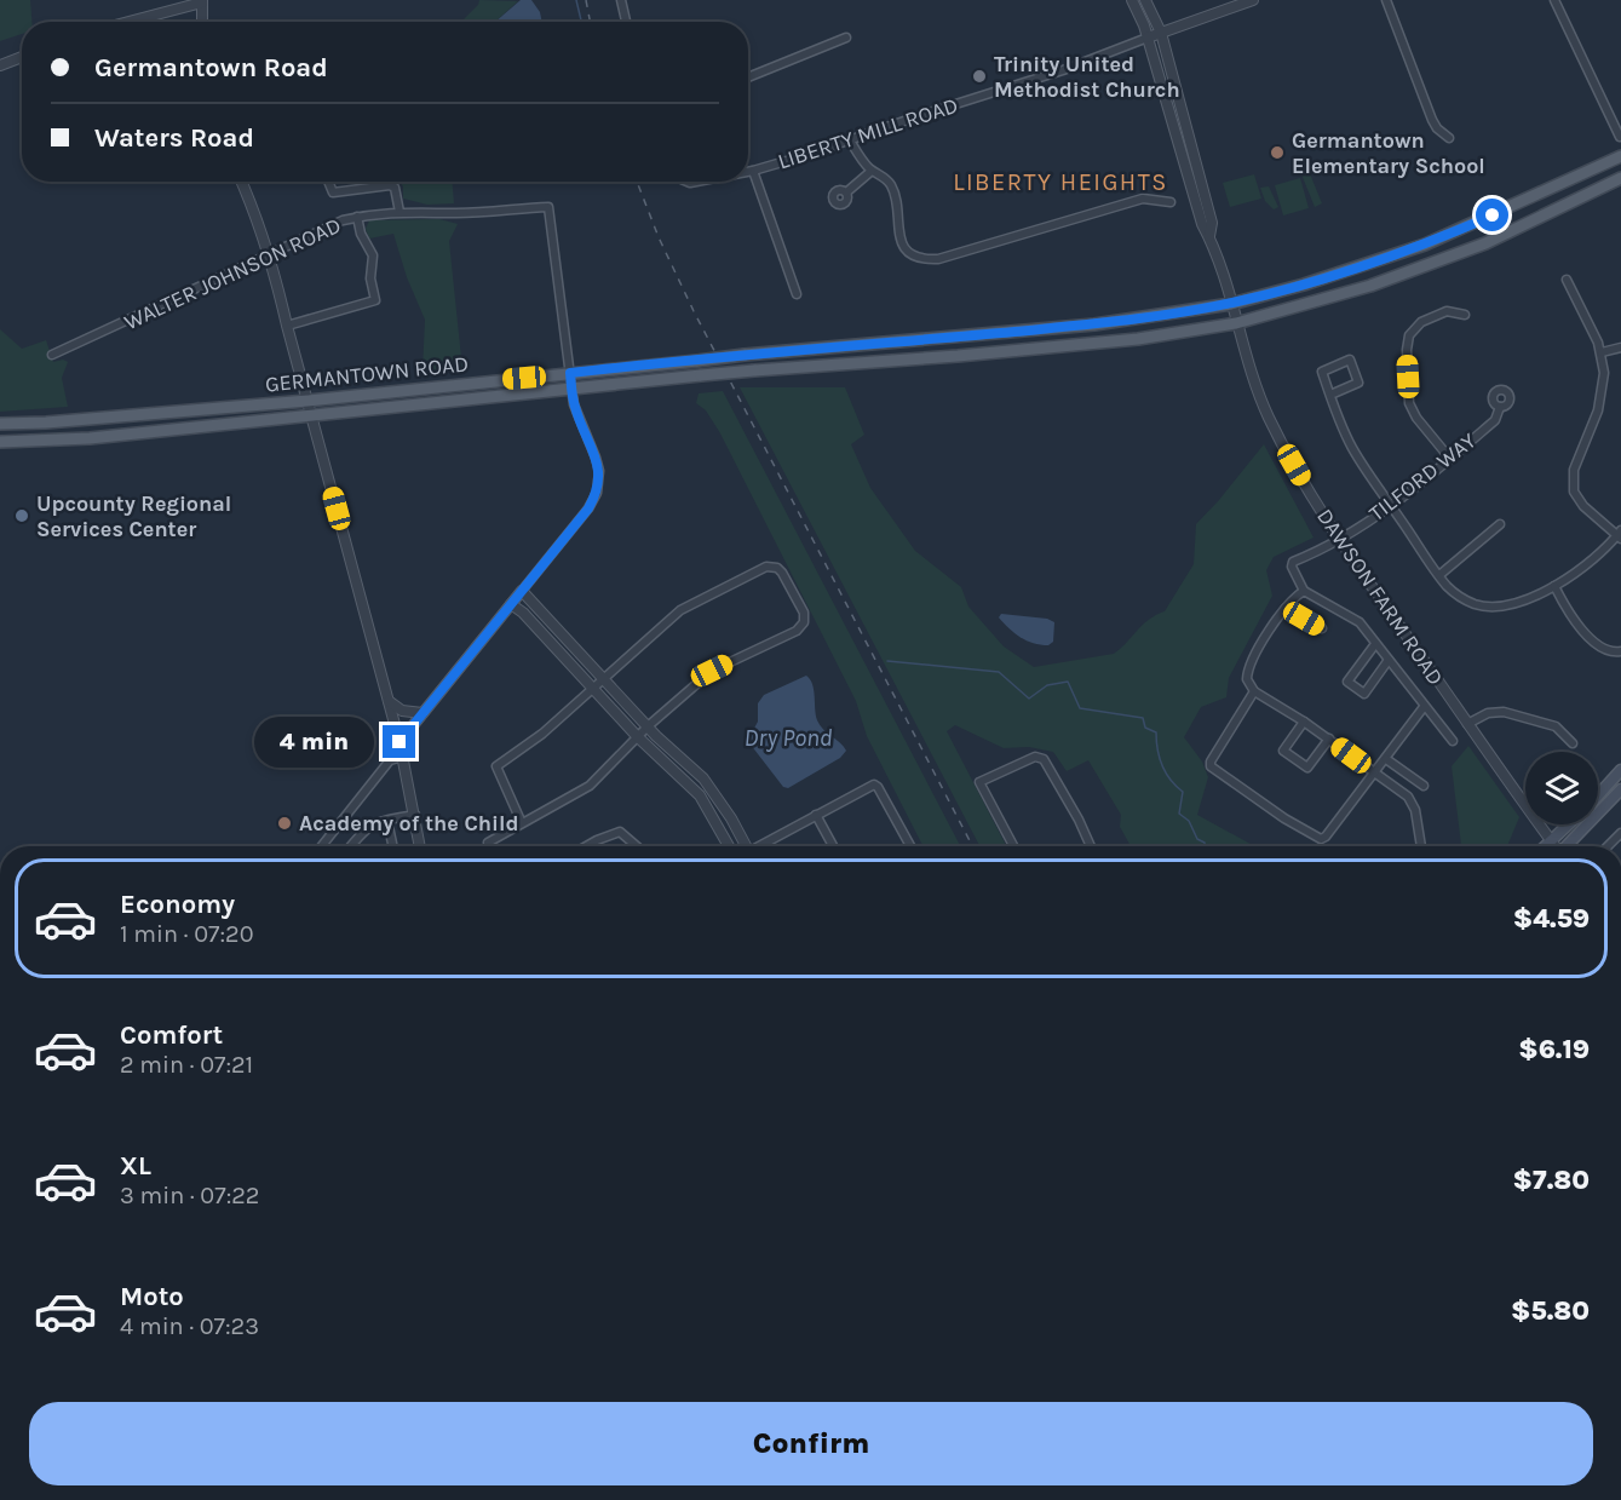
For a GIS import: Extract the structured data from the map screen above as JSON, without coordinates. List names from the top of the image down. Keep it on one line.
{"streets":{"main road":["GERMANTOWN ROAD"],"street":["LIBERTY MILL ROAD","WALTER JOHNSON ROAD","TILFORD WAY","DAWSON FARM ROAD"]},"crossings":[["LIBERTY MILL ROAD","DAWSON FARM ROAD"],["WALTER JOHNSON ROAD","GERMANTOWN ROAD"],["GERMANTOWN ROAD","DAWSON FARM ROAD"],["TILFORD WAY","DAWSON FARM ROAD"]],"districts":["LIBERTY HEIGHTS"],"water":["Dry Pond"],"places":["Trinity United Methodist Church","Germantown Elementary School","Upcounty Regional Services Center","Academy of the Child"],"page":{"banner":["Germantown Road","Waters Road"],"bubble":"4 min","list":[{"name":"Economy","note":"1 min · 07:20","value":"$4.59"},{"name":"Comfort","note":"2 min · 07:21","value":"$6.19"},{"name":"XL","note":"3 min · 07:22","value":"$7.80"},{"name":"Moto","note":"4 min · 07:23","value":"$5.80"}],"buttons":"Confirm"}}
